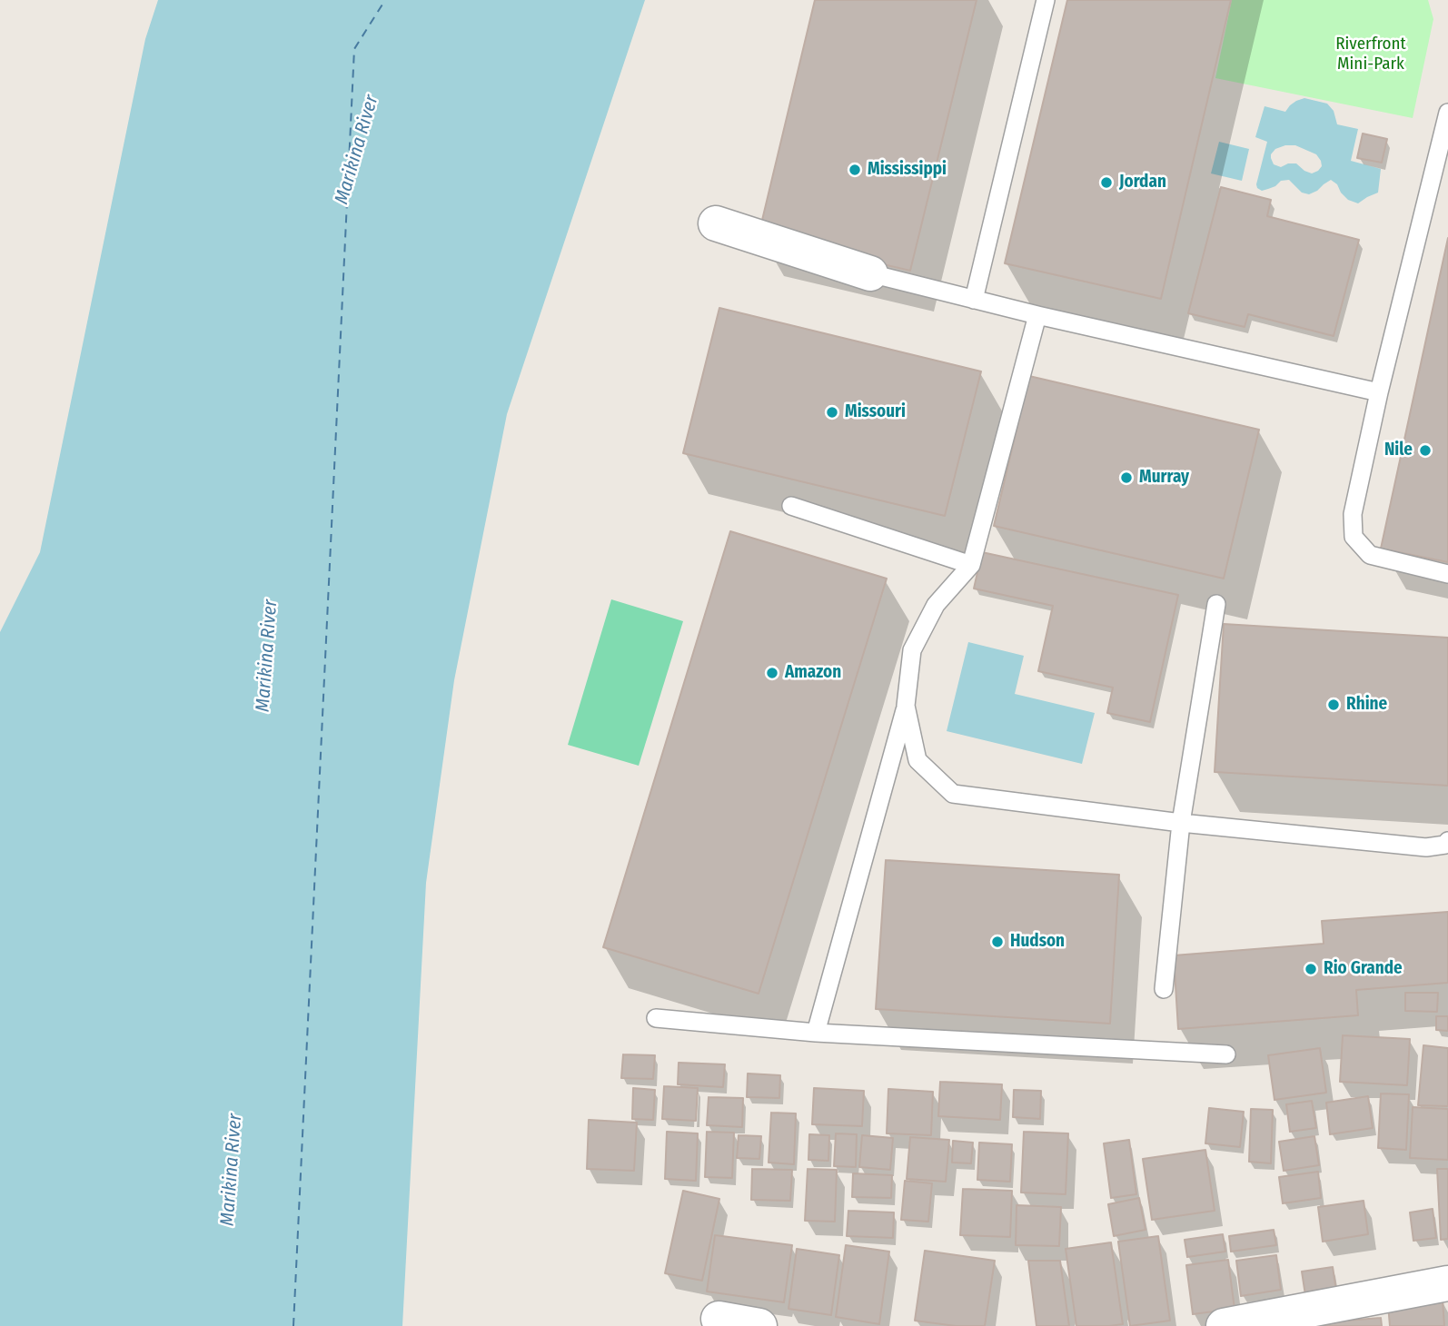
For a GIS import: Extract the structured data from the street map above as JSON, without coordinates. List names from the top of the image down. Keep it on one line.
{"water":["Marikina River"],"parks":["Riverfront Mini-Park"],"places":["Mississippi","Jordan","Missouri","Nile","Murray","Amazon","Rhine","Hudson","Rio Grande"]}
